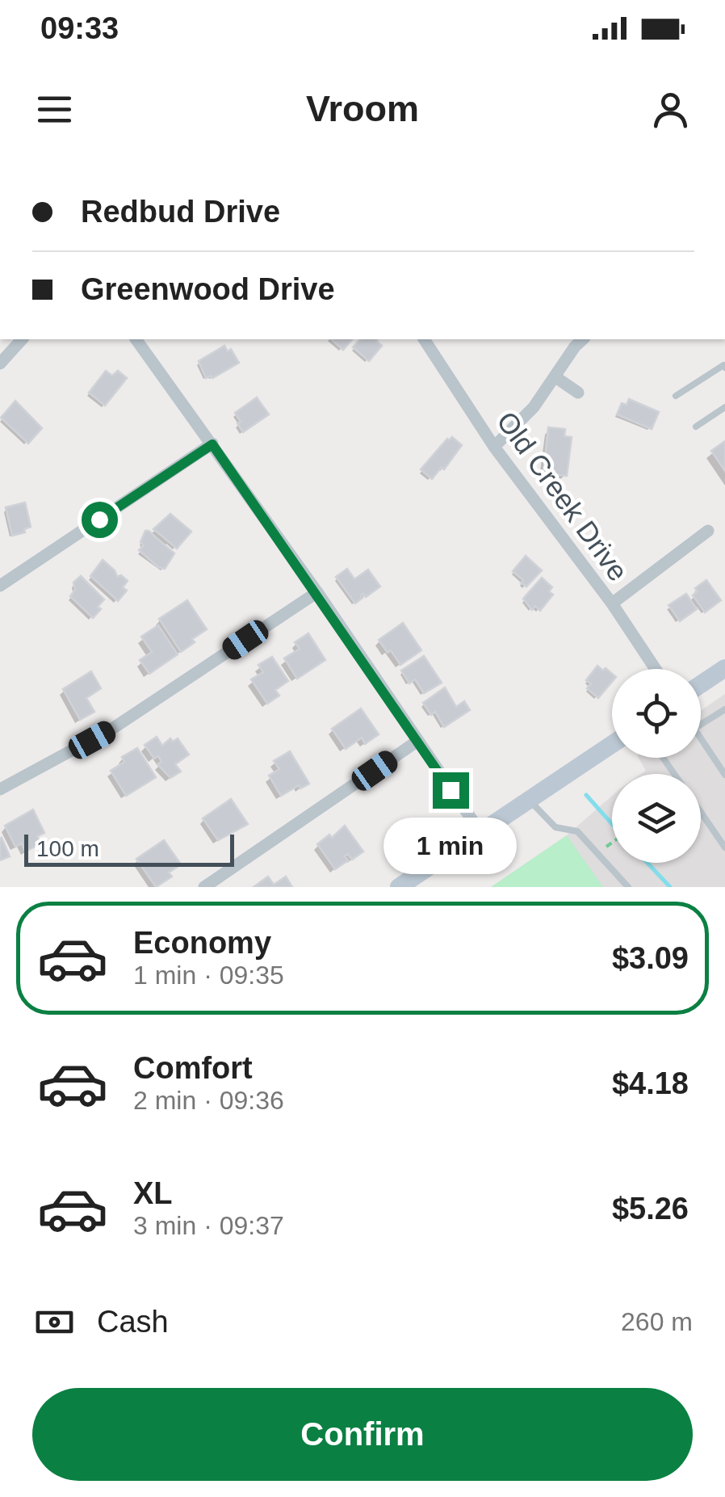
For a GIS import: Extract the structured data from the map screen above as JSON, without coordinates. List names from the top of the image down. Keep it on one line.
{"streets":{"street":["Old Creek Drive"]},"scale_bar":"100 m","page":{"status":"09:33","header":"Vroom","banner":["Redbud Drive","Greenwood Drive"],"bubble":"1 min","scale":"100 m","list":[{"name":"Economy","note":"1 min · 09:35","value":"$3.09"},{"name":"Comfort","note":"2 min · 09:36","value":"$4.18"},{"name":"XL","note":"3 min · 09:37","value":"$5.26"}],"pay":["Cash","260 m"],"buttons":"Confirm"}}
